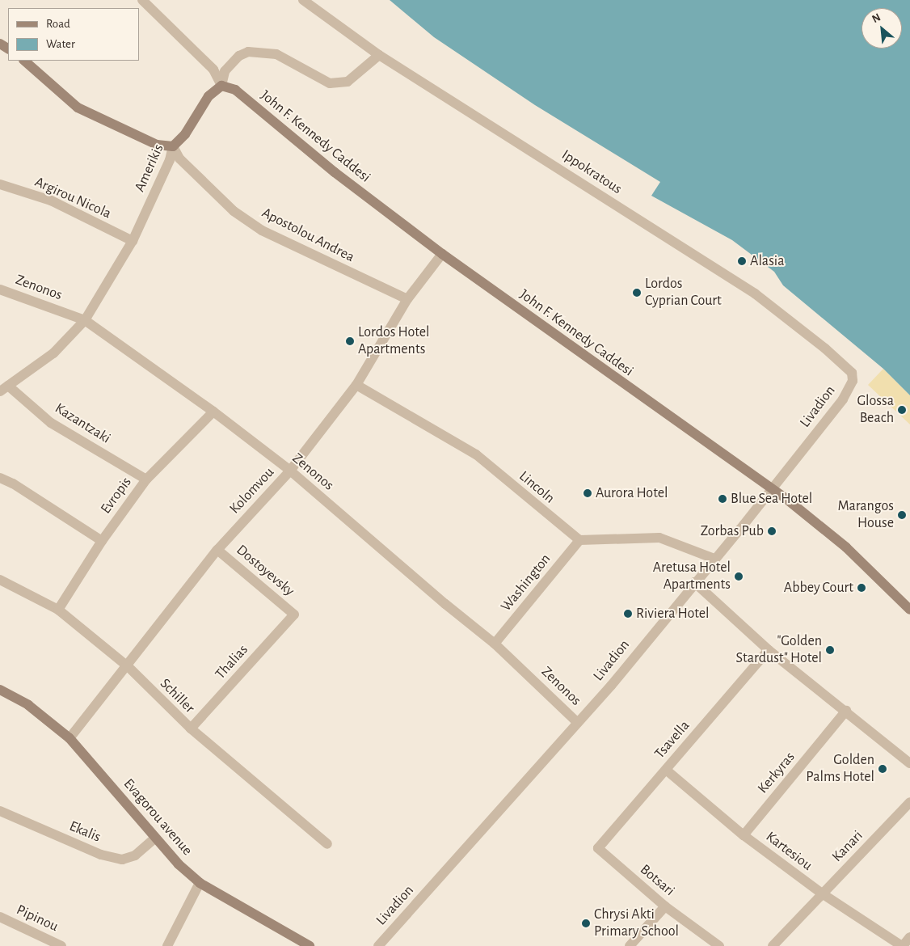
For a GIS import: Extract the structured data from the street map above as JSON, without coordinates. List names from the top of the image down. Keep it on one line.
{"streets":{"street":["John F. Kennedy Caddesi","Amerikis","Ippokratous","Argirou Nicola","Apostolou Andrea","Zenonos","Livadion","Kazantzaki","Lincoln","Kolomvou","Evropis","Dostoyevsky","Washington","Thalias","Schiller","Tsavella","Kerkyras","Evagorou avenue","Ekalis","Kanari","Kartesiou","Botsari","Pipinou"]},"crossings":[["John F. Kennedy Caddesi","Amerikis"],["John F. Kennedy Caddesi","Livadion"],["John F. Kennedy Caddesi","Kolomvou"],["Amerikis","Ippokratous"],["Amerikis","Argirou Nicola"],["Amerikis","Apostolou Andrea"],["Amerikis","Zenonos"],["Amerikis","Kazantzaki"],["Ippokratous","Livadion"],["Apostolou Andrea","Kolomvou"],["Zenonos","Livadion"],["Zenonos","Kolomvou"],["Zenonos","Evropis"],["Zenonos","Washington"],["Kazantzaki","Evropis"],["Lincoln","Kolomvou"],["Lincoln","Washington"],["Kolomvou","Dostoyevsky"],["Kolomvou","Schiller"],["Kolomvou","Evagorou avenue"],["Evropis","Schiller"],["Dostoyevsky","Thalias"],["Thalias","Schiller"],["Tsavella","Kartesiou"],["Tsavella","Botsari"],["Kerkyras","Kartesiou"],["Evagorou avenue","Ekalis"],["Kanari","Kartesiou"]],"places":["Alasia","Lordos Cyprian Court","Lordos Hotel Apartments","Glossa Beach","Aurora Hotel","Blue Sea Hotel","Marangos House","Zorbas Pub","Aretusa Hotel Apartments","Abbey Court","Riviera Hotel","\"Golden Stardust\" Hotel","Golden Palms Hotel","Chrysi Akti Primary School"],"legend":["Road","Water"],"north":"top left"}
